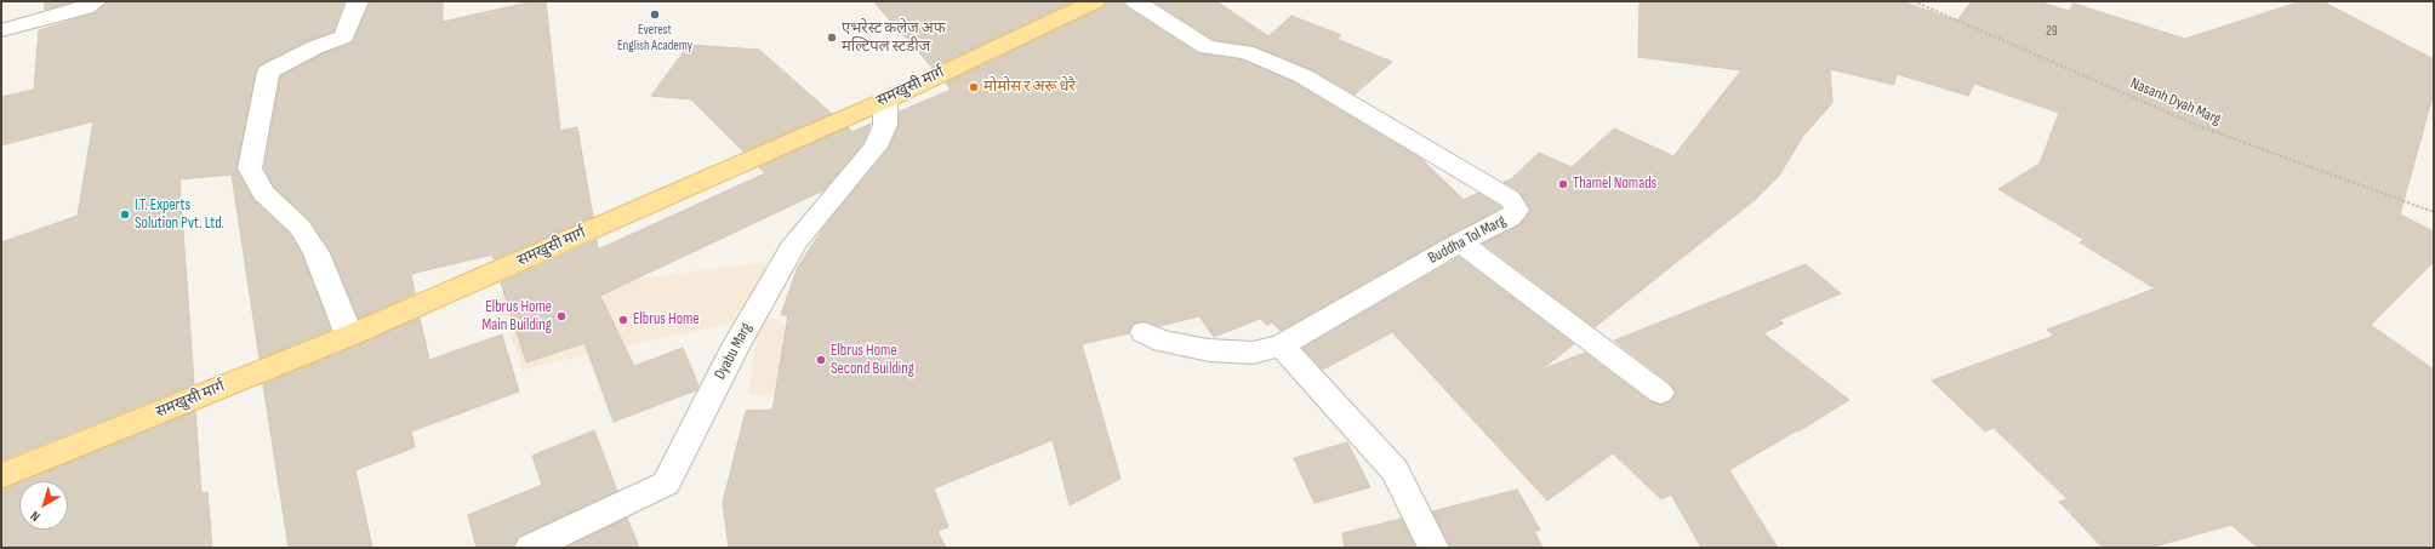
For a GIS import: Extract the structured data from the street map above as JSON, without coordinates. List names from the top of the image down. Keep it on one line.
{"streets":{"main road":["समखुसी मार्ग"],"street":["Buddha Tol Marg","Dyabu Marg"],"path":["Nasanh Dyah Marg"]},"crossings":[["समखुसी मार्ग","Dyabu Marg"]],"places":["Everest English Academy","एभरेस्ट कलेज अफ मल्टिपल स्टडीज","मोमोस र अरू धेरै","Thamel Nomads","I.T. Experts Solution Pvt. Ltd.","Elbrus Home Main Building","Elbrus Home","Elbrus Home Second Building"],"house_numbers":["29"],"north":"bottom left"}
